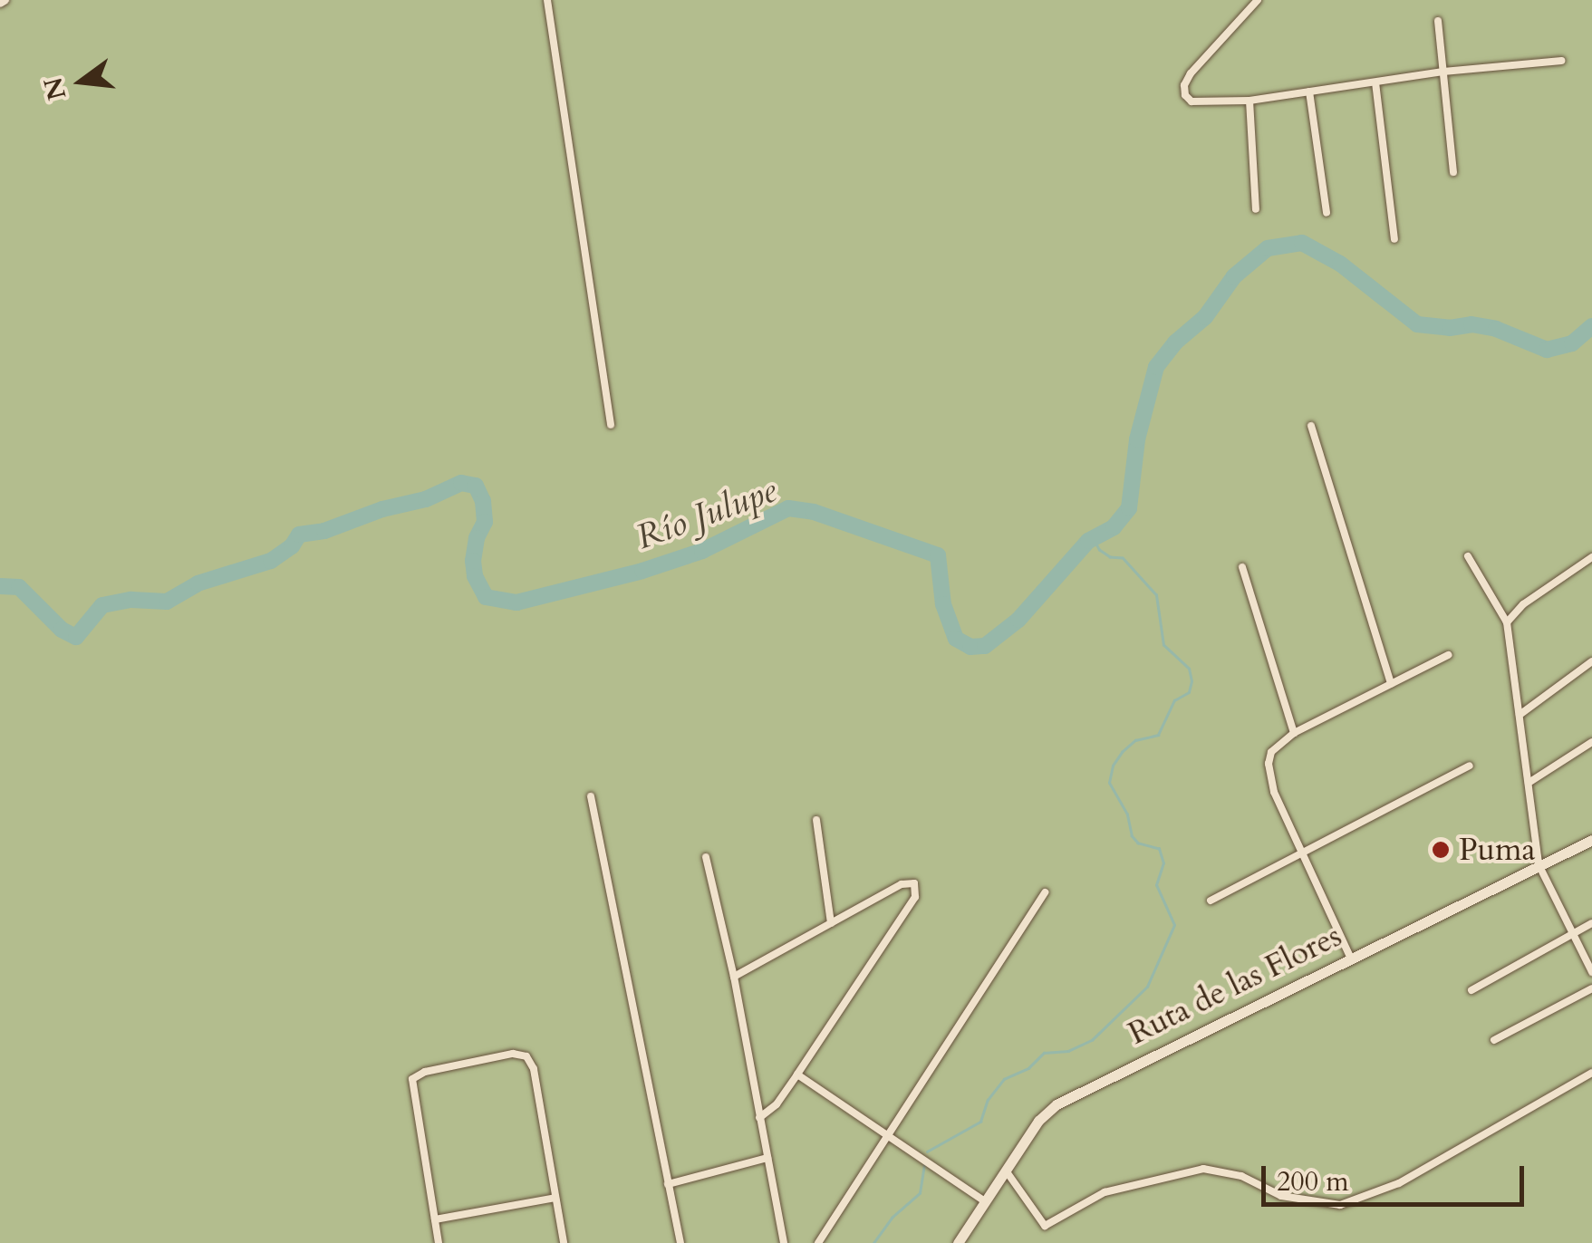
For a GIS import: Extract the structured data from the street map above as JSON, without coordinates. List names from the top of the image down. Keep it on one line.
{"streets":{"main road":["Ruta de las Flores"]},"water":["Río Julupe"],"places":["Puma"],"scale_bar":"200 m","north":"left"}
